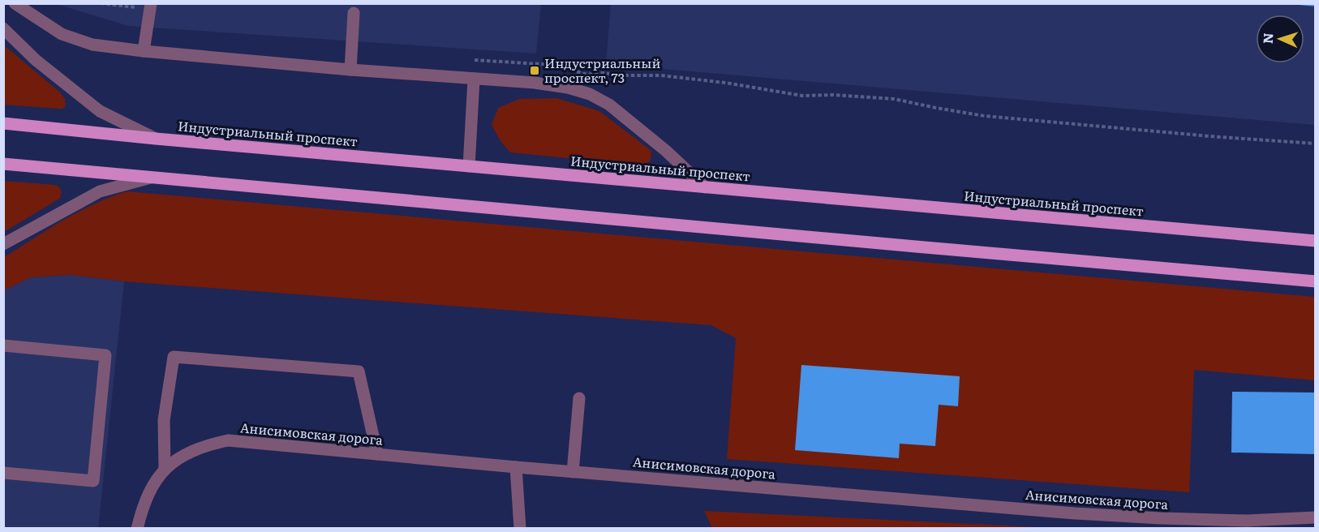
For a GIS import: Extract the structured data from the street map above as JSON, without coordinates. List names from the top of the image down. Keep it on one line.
{"streets":{"main road":["Индустриальный проспект"],"street":["Анисимовская дорога"]},"places":{"transit":["Индустриальный проспект, 73"]},"north":"left"}
